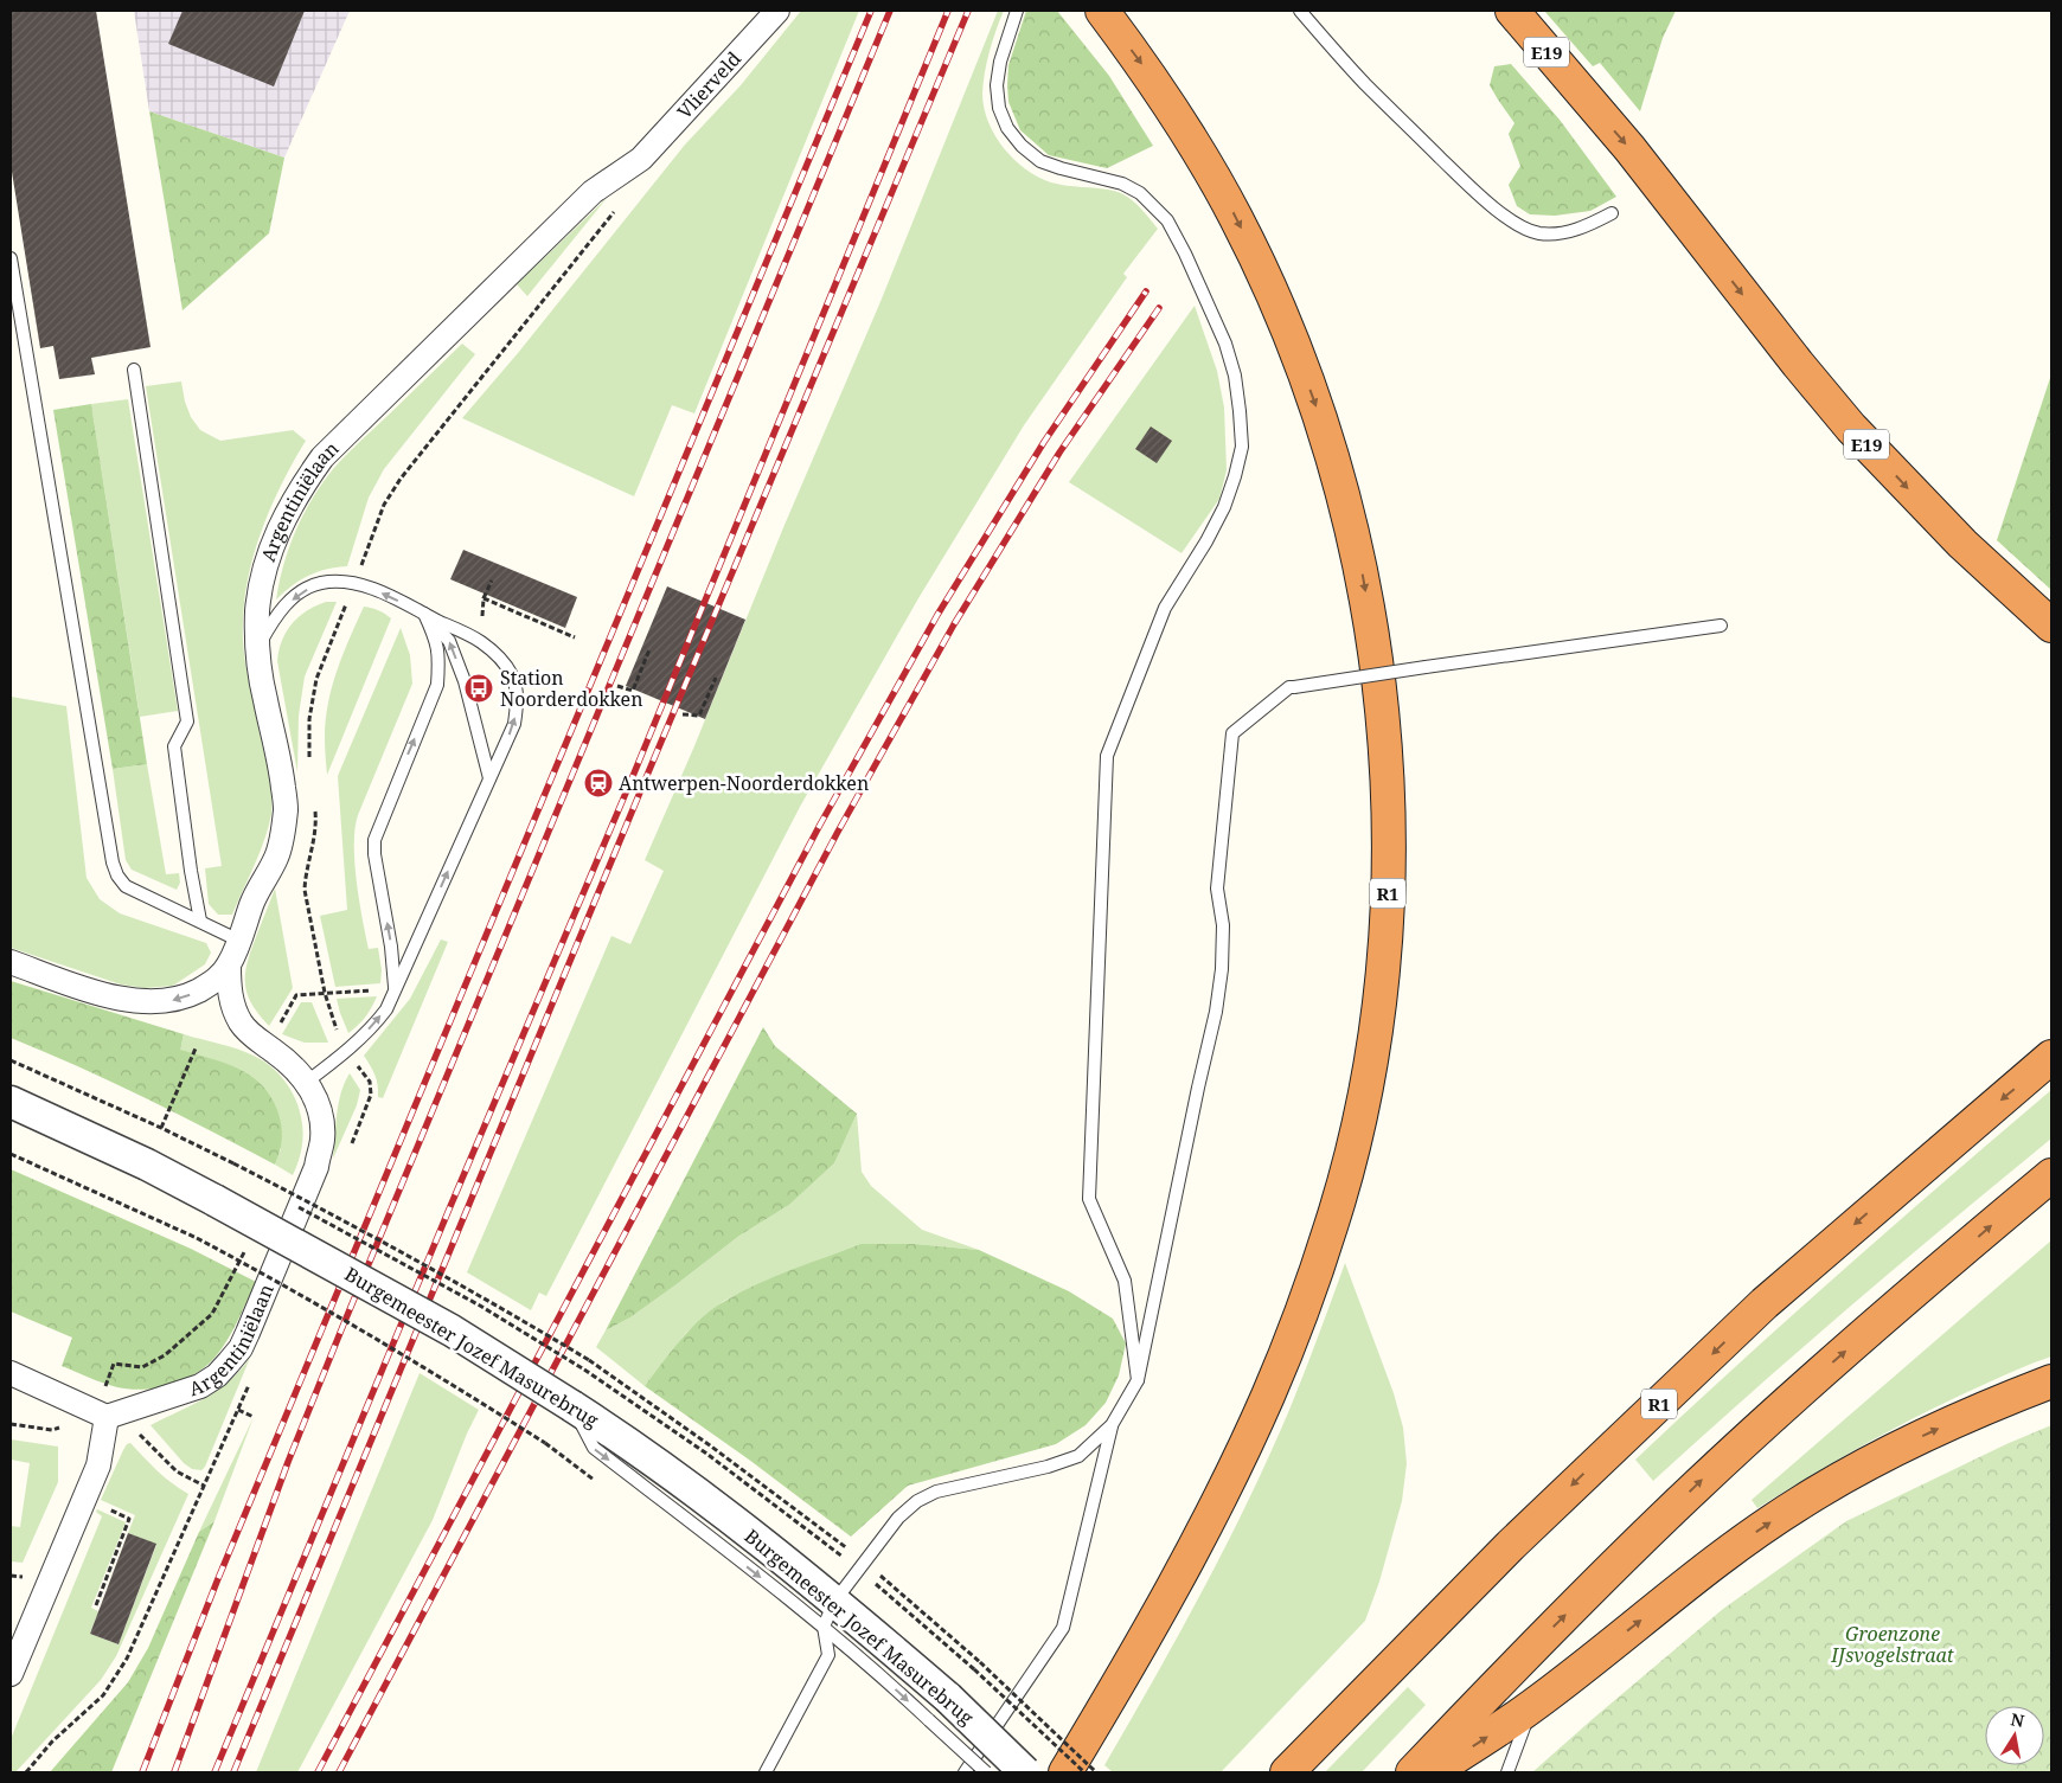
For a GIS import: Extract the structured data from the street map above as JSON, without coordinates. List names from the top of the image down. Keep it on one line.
{"streets":{"highway":["E19","R1"],"street":["Vlierveld","Argentiniëlaan","Burgemeester Jozef Masurebrug"]},"crossings":[["Vlierveld","Argentiniëlaan"]],"parks":["Groenzone IJsvogelstraat"],"places":{"bus stop":["Station Noorderdokken"],"station":["Antwerpen-Noorderdokken"]},"north":"top"}
